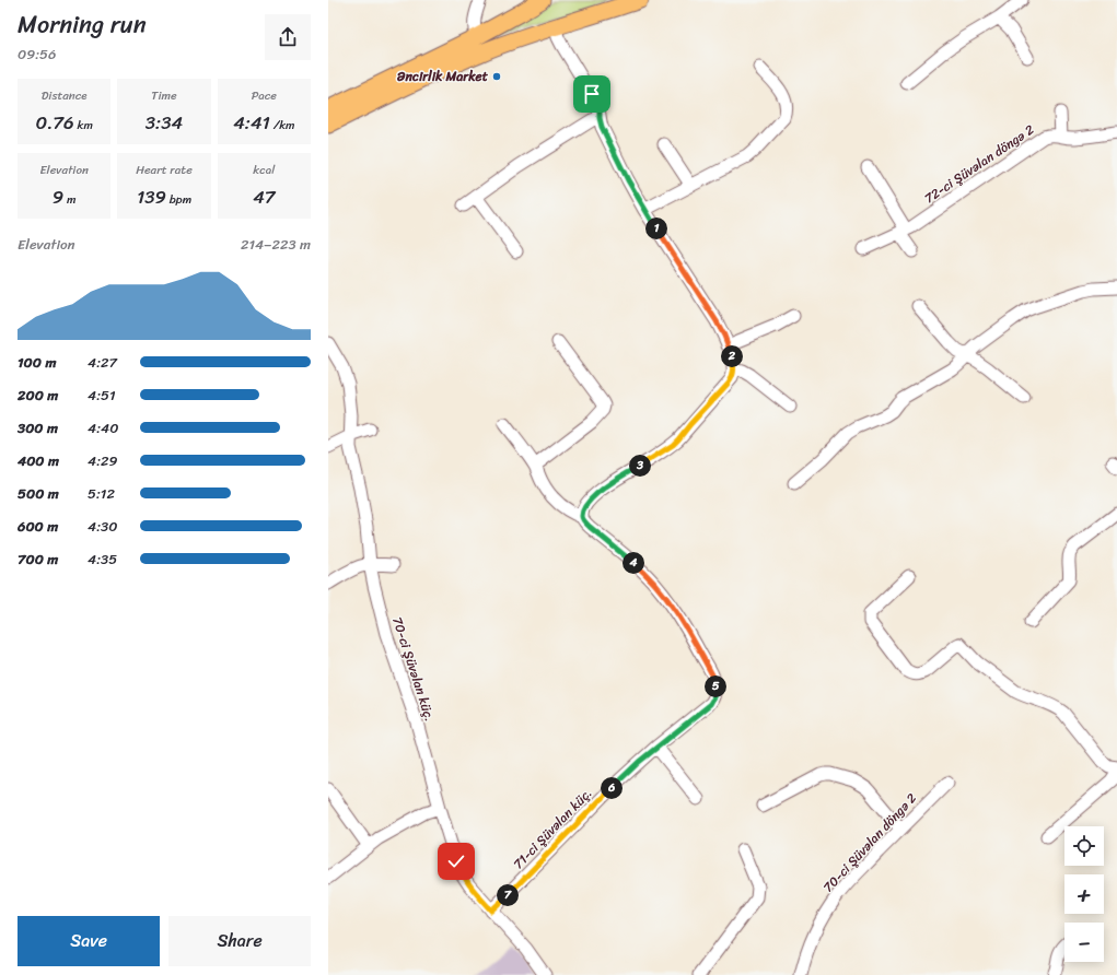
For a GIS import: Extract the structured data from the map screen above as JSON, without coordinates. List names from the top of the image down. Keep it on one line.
{"streets":{"street":["72-ci Şüvəlan döngə 2","70-ci Şüvəlan küç.","71-ci Şüvəlan küç.","70-ci Şüvəlan döngə 2"]},"crossings":[["70-ci Şüvəlan küç.","71-ci Şüvəlan küç."]],"places":["Əncirlik Market"],"page":{"heading":["Morning run","09:56"],"stats":[["Distance","0.76 km"],["Time","3:34"],["Pace","4:41 /km"],["Elevation","9 m"],["Heart rate","139 bpm"],["kcal","47"]],"pins":["1","2","3","4","5","6","7"],"chart":["Elevation","214–223 m"],"list":[{"name":"100 m","note":"4:27"},{"name":"200 m","note":"4:51"},{"name":"300 m","note":"4:40"},{"name":"400 m","note":"4:29"},{"name":"500 m","note":"5:12"},{"name":"600 m","note":"4:30"},{"name":"700 m","note":"4:35"}],"map_buttons":["+","−"],"buttons":["Save","Share"]}}
